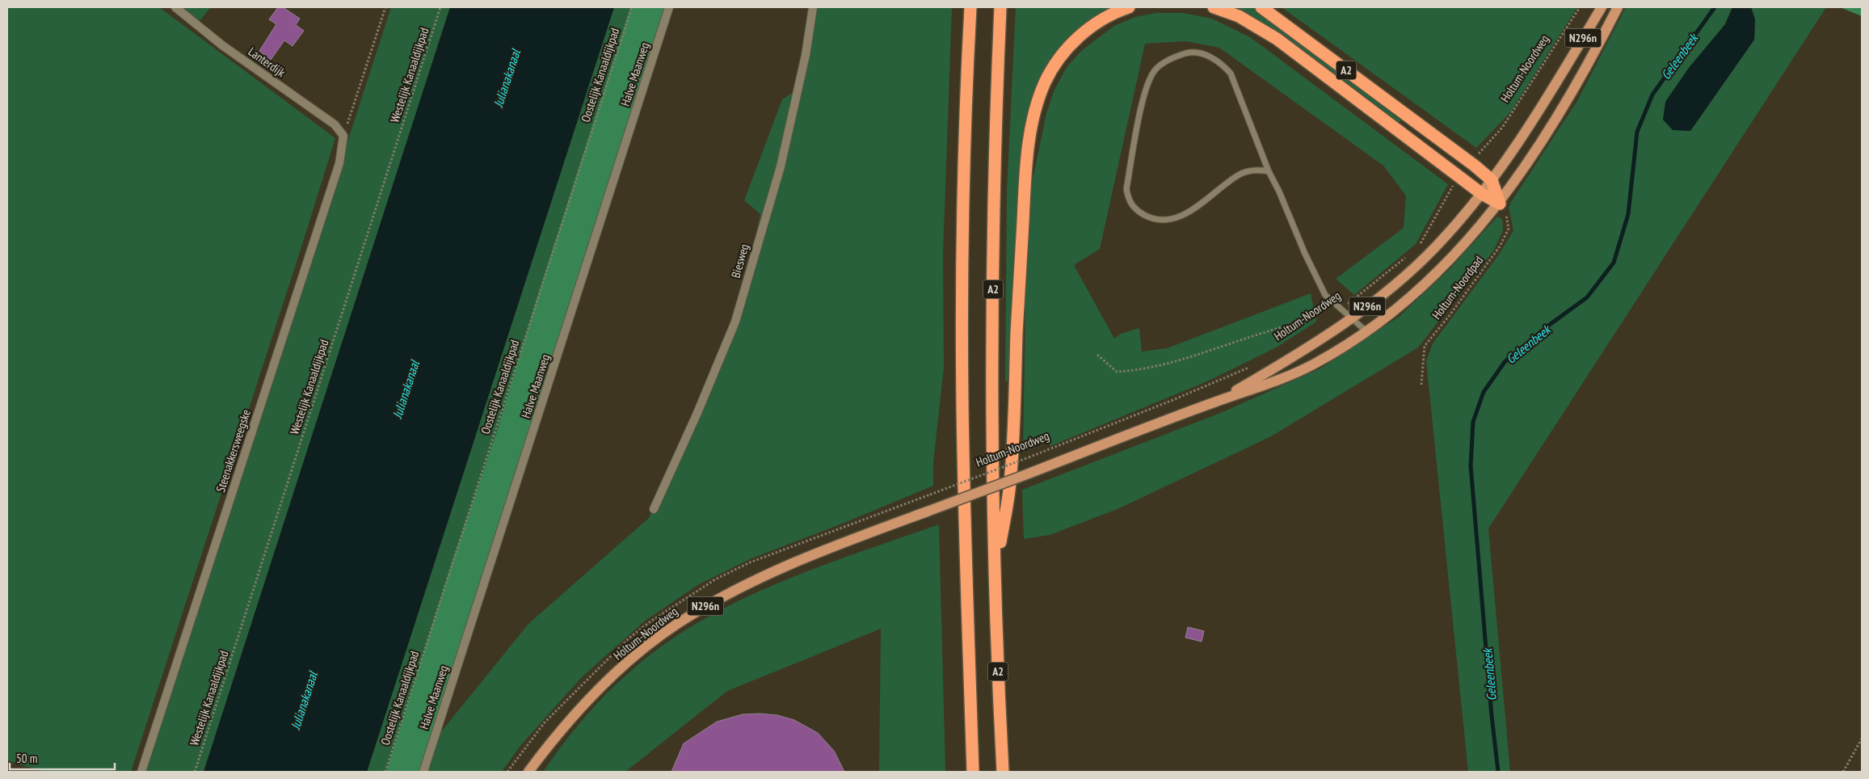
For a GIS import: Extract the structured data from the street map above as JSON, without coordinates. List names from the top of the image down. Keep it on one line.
{"streets":{"highway":["A2"],"main road":["N296n","Holtum-Noordweg"],"street":["Lanterdijk","Halve Maanweg","Biesweg","Steenakkersweegske"],"path":["Westelijk Kanaaldijkpad","Oostelijk Kanaaldijkpad","Holtum-Noordpad"]},"crossings":[["Lanterdijk","Steenakkersweegske"],["Holtum-Noordweg","A2"],["Holtum-Noordweg","Holtum-Noordpad"]],"water":["Geleenbeek","Julianakanaal"],"scale_bar":"50 m"}
